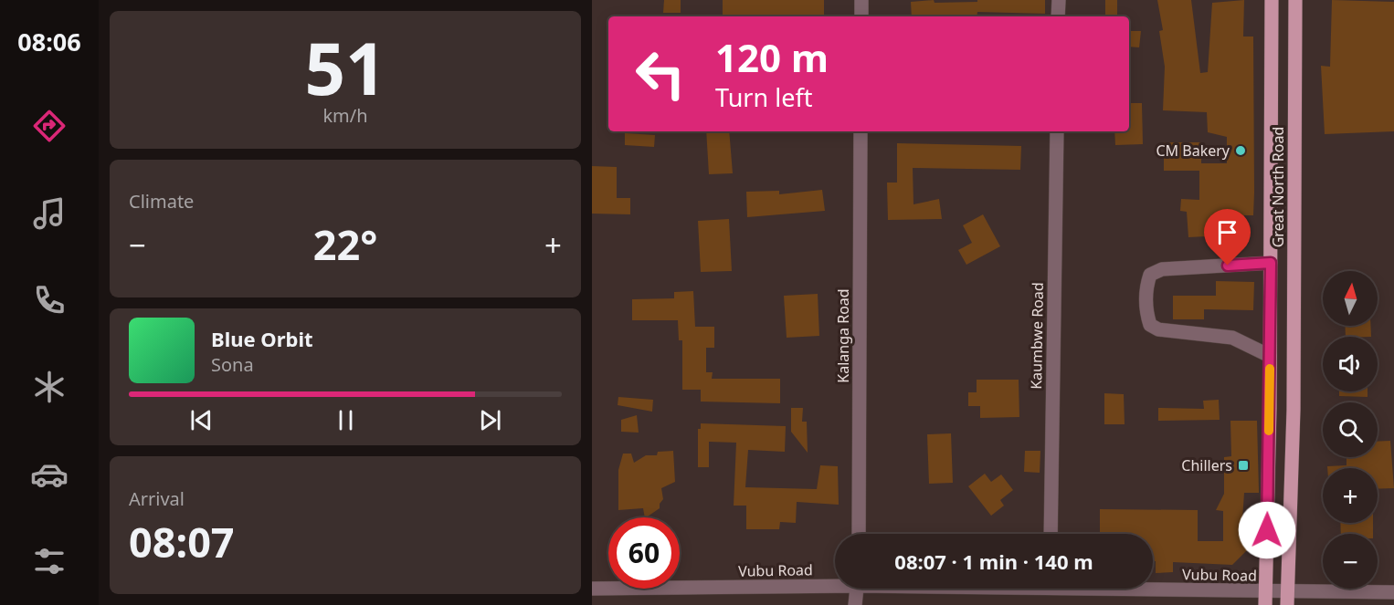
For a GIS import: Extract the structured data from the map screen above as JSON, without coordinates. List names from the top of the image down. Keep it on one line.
{"streets":{"main road":["Great North Road"],"street":["Kalanga Road","Kaumbwe Road","Vubu Road"]},"crossings":[["Great North Road","Vubu Road"]],"places":{"other":["CM Bakery"],"transit":["Chillers"]},"north":"top","page":{"tabs":"08:06","tile":[["51","km/h"],"Climate",["Arrival","08:07"]],"turn":["120 m","Turn left"],"heat":["−","22°","+"],"map_buttons":["+","−"],"song":["Blue Orbit","Sona"],"limit":"60","trip":"08:07 · 1 min · 140 m"}}
